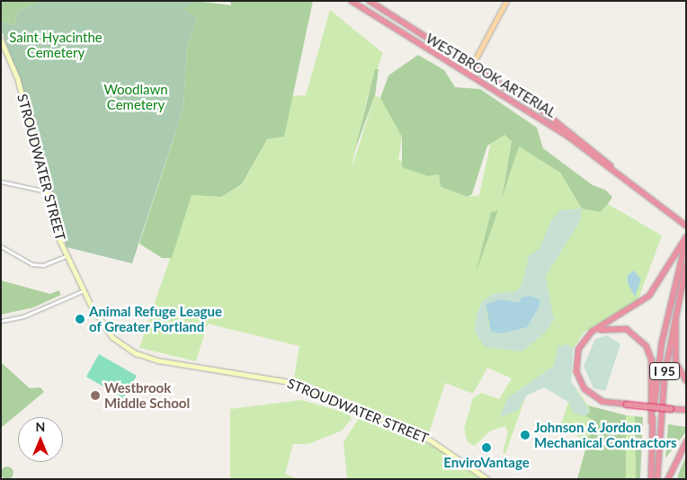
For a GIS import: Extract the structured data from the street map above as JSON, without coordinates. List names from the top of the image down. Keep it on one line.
{"streets":{"highway":["WESTBROOK ARTERIAL","I 95"],"main road":["STROUDWATER STREET"]},"parks":["Saint Hyacinthe Cemetery","Woodlawn Cemetery"],"places":["Animal Refuge League of Greater Portland","Westbrook Middle School","Johnson & Jordon Mechanical Contractors","EnviroVantage"],"north":"top"}
